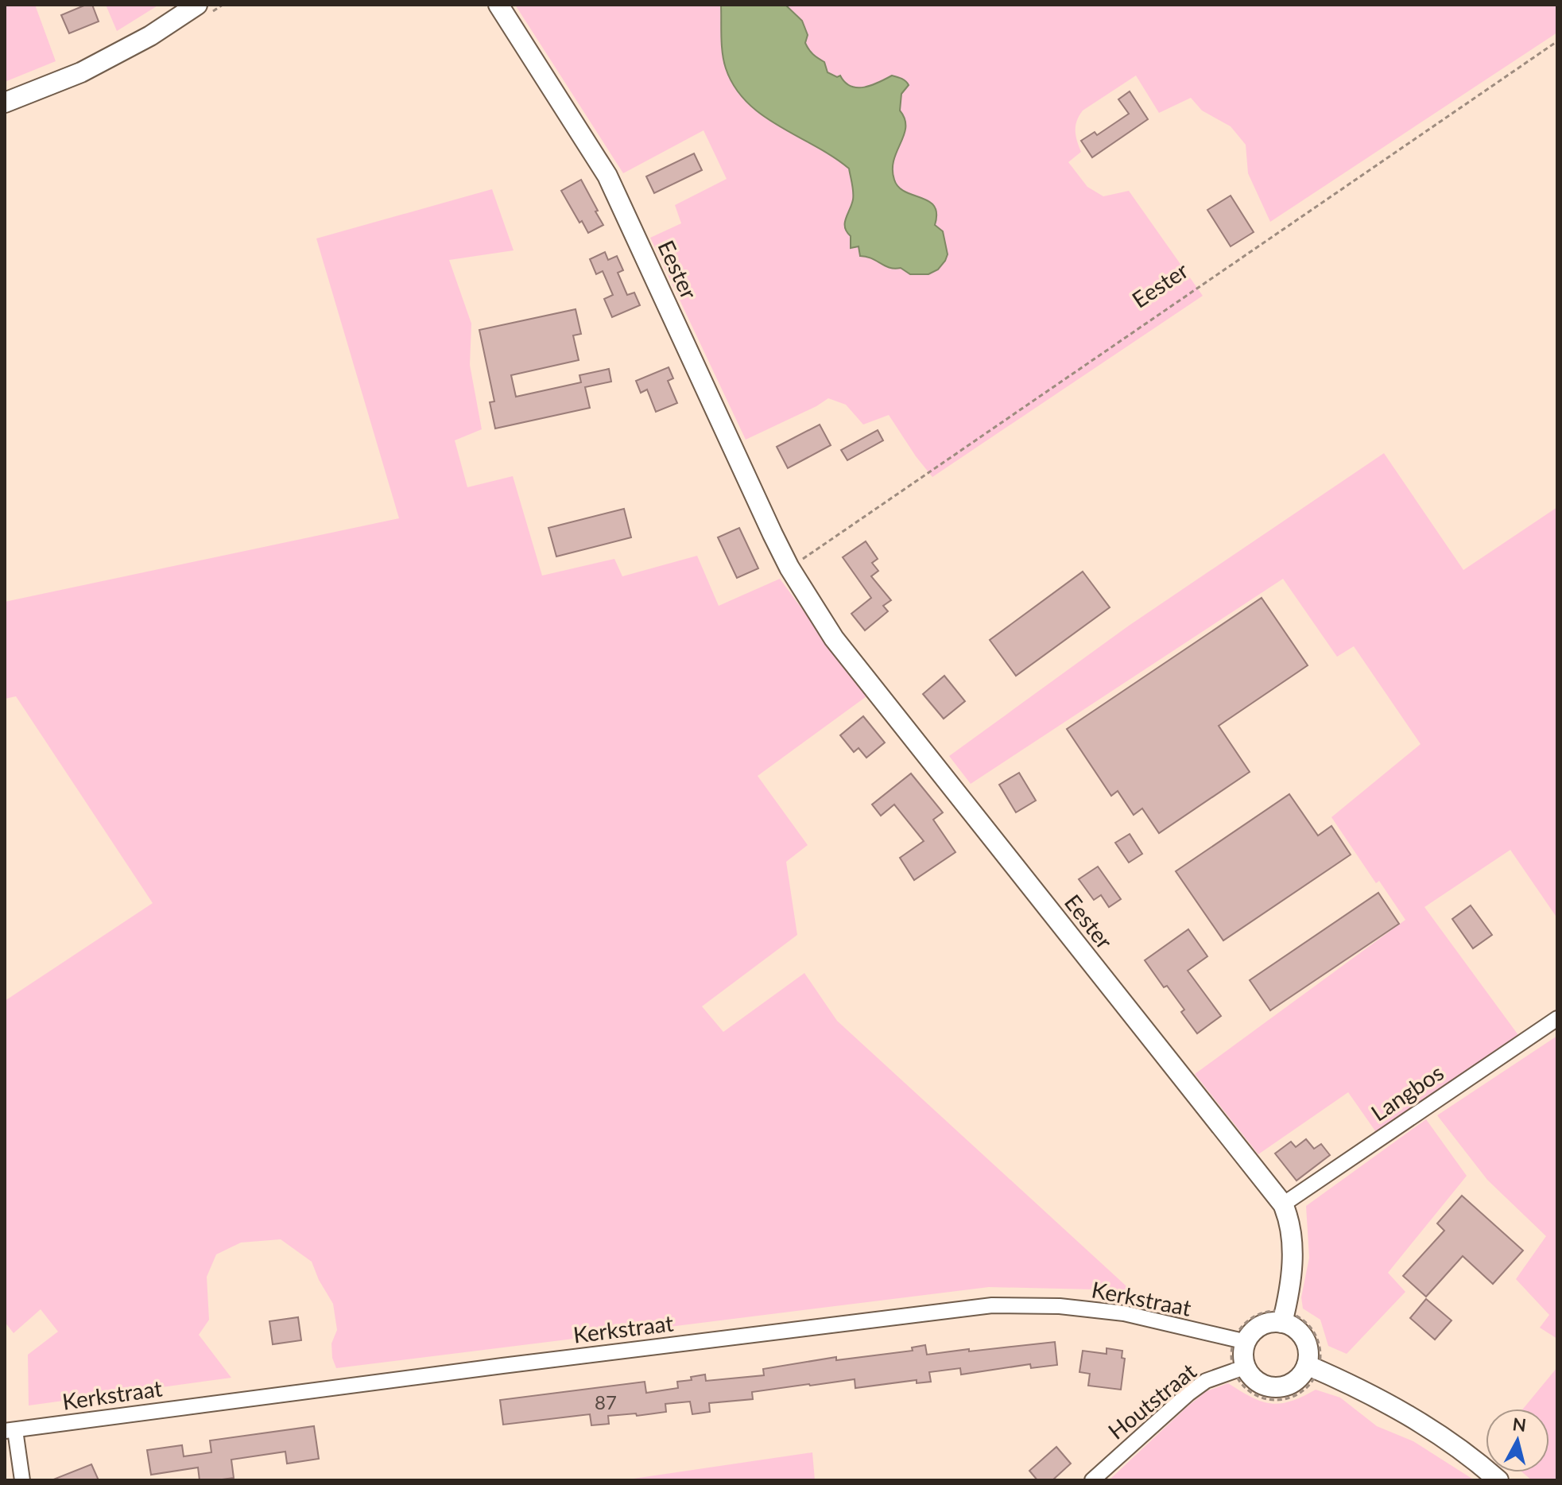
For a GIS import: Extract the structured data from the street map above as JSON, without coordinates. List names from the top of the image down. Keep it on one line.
{"streets":{"main road":["Eester"],"street":["Langbos","Kerkstraat","Houtstraat"]},"crossings":[["Eester","Langbos"],["Eester","Kerkstraat"],["Eester","Houtstraat"],["Kerkstraat","Houtstraat"]],"house_numbers":["87"],"north":"top"}
